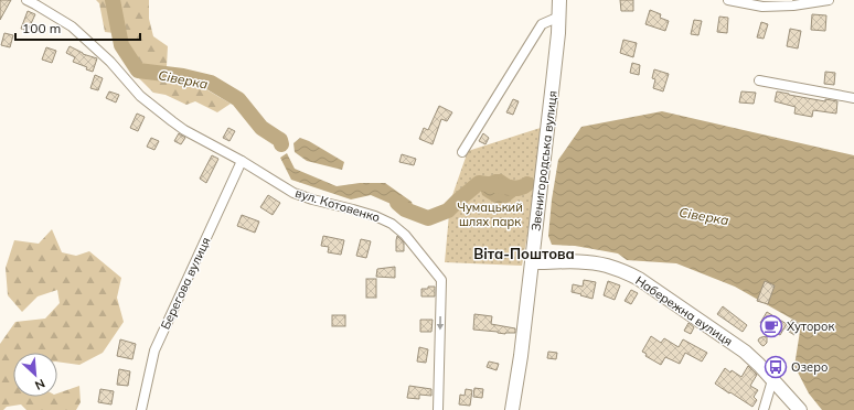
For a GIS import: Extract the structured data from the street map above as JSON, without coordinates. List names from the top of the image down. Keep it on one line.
{"streets":{"street":["Звенигородська вулиця","вул. Котовенко","Берегова вулиця","Набережна вулиця"]},"crossings":[["Звенигородська вулиця","Набережна вулиця"],["вул. Котовенко","Берегова вулиця"]],"one_way":["вул. Котовенко"],"districts":["Віта-Поштова"],"water":["Сіверка"],"parks":["Чумацький шлях парк"],"places":{"cafe":["Хуторок"],"bus stop":["Озеро"]},"scale_bar":"100 m","north":"bottom right"}
